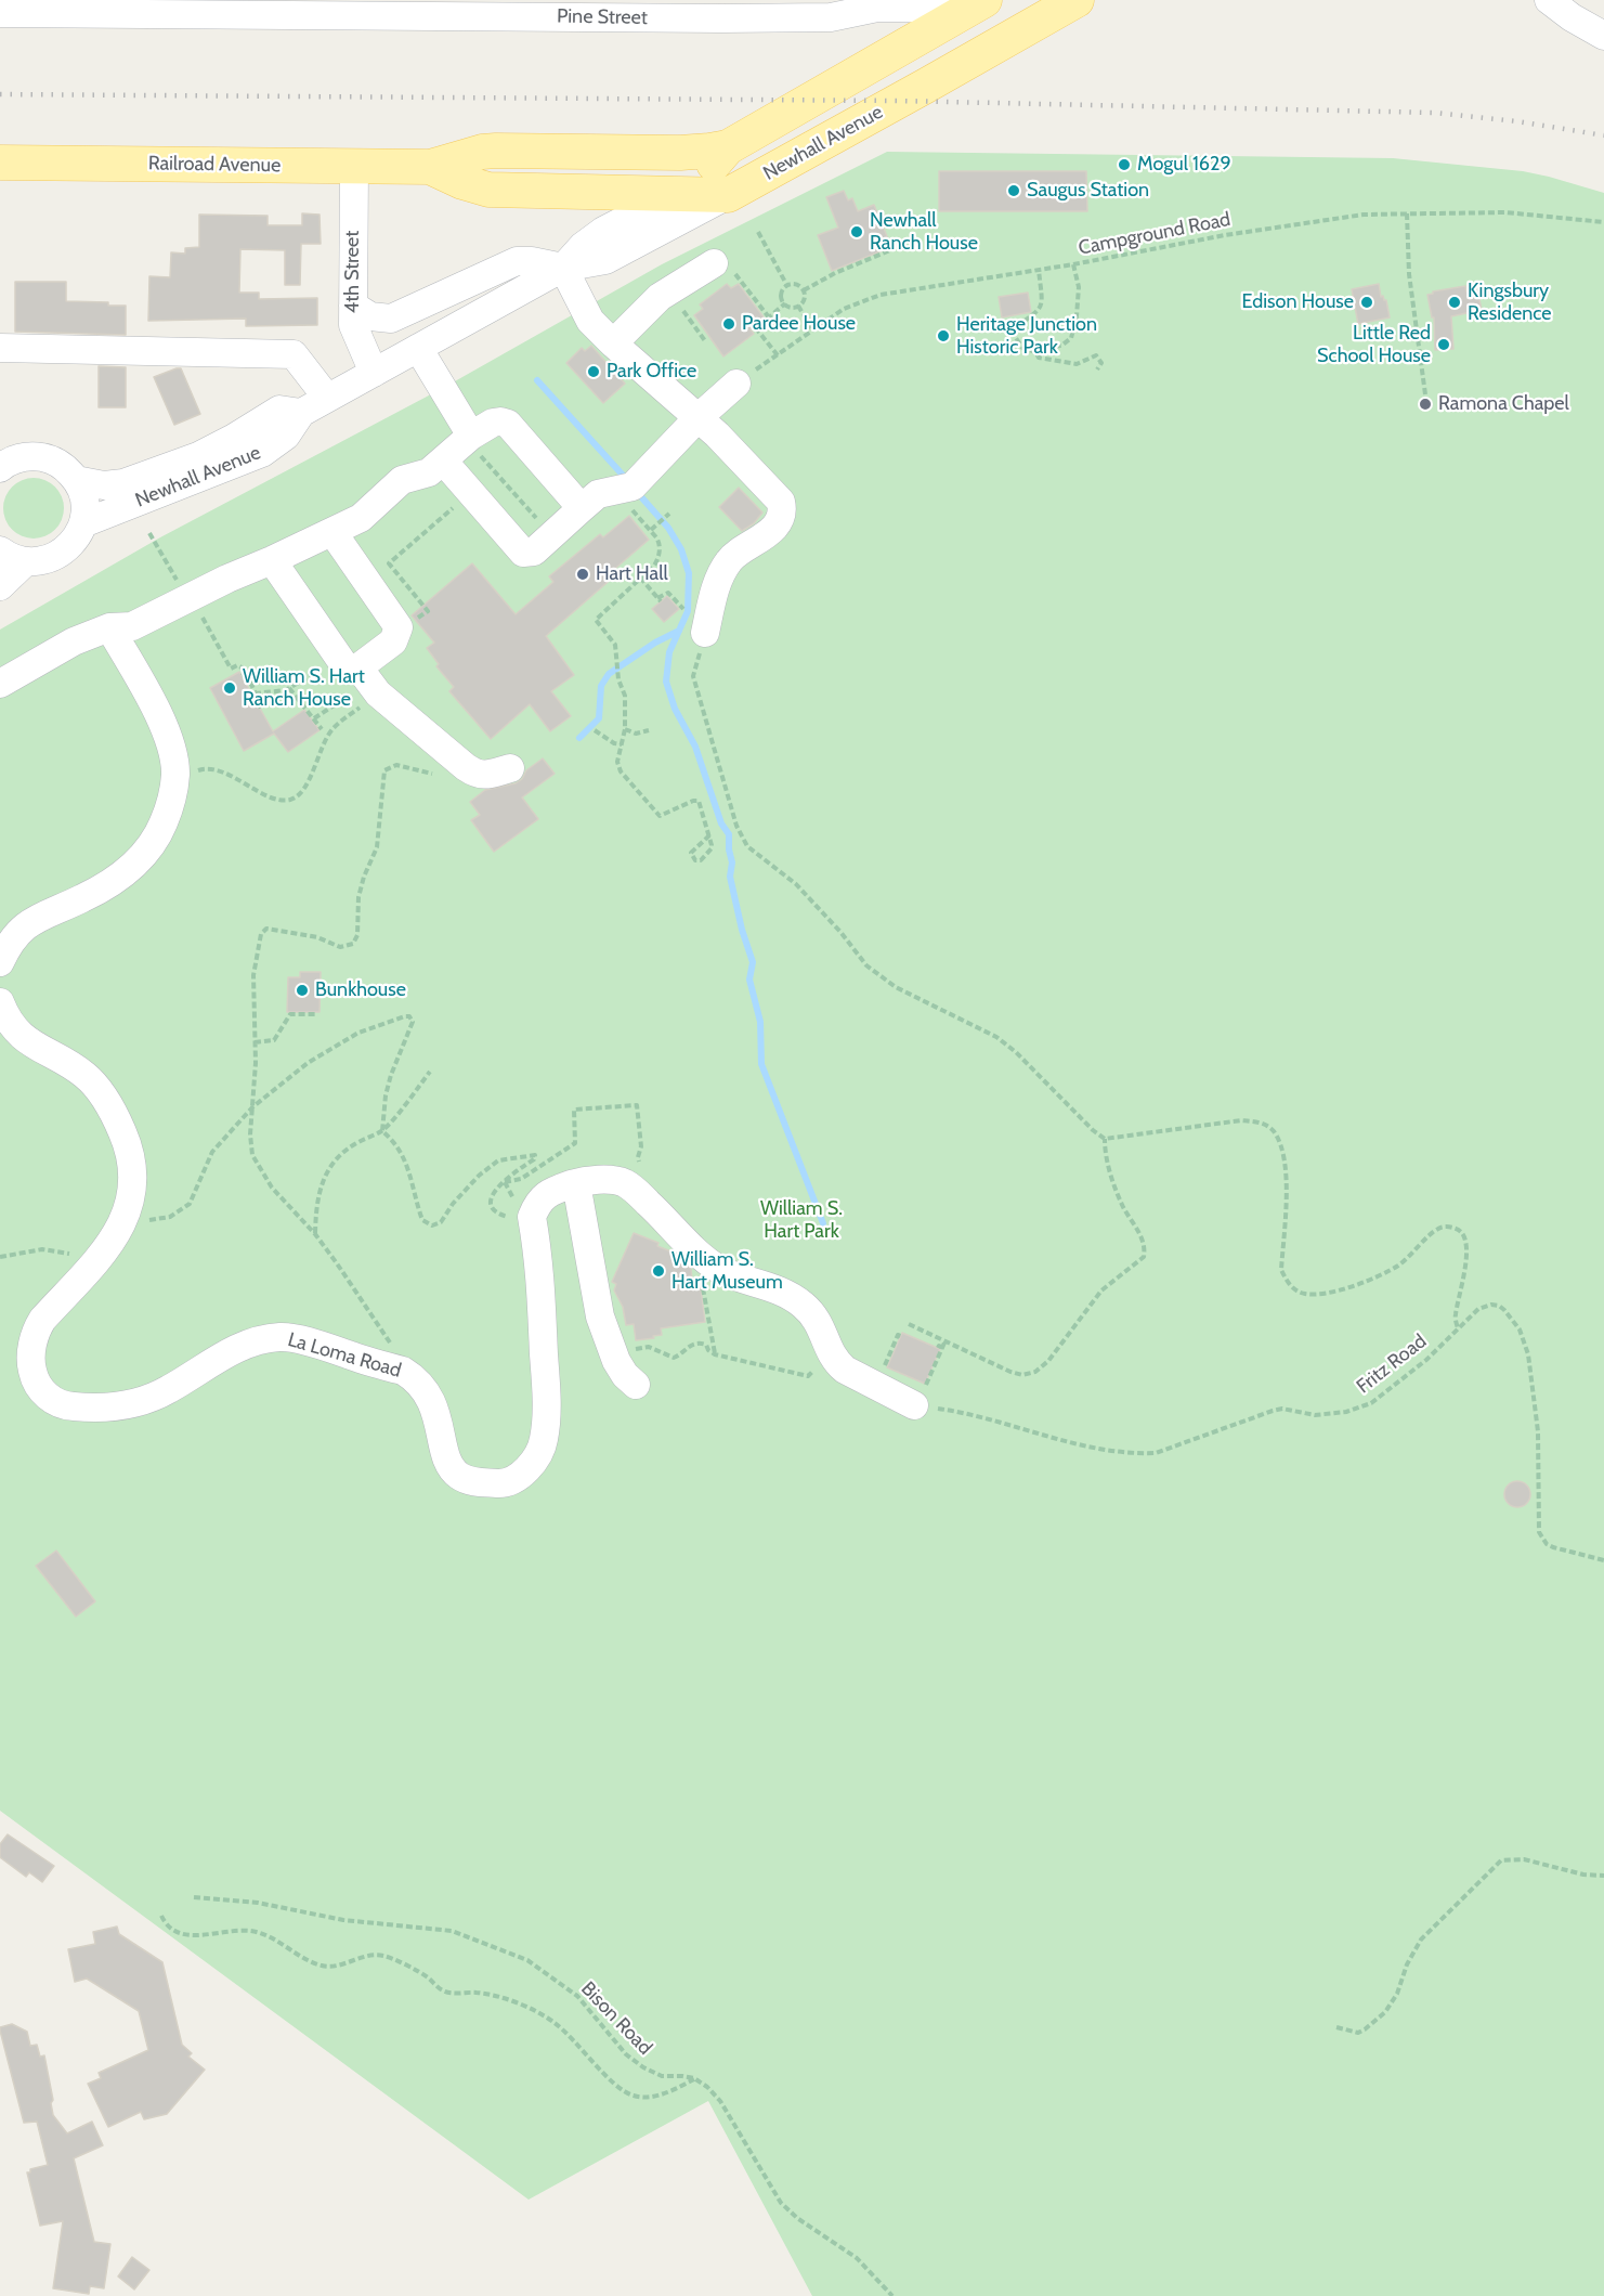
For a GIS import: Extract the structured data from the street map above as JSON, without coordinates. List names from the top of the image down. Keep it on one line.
{"streets":{"main road":["Newhall Avenue","Railroad Avenue"],"street":["Pine Street","4th Street","La Loma Road"],"path":["Campground Road","Fritz Road","Bison Road"]},"crossings":[["Pine Street","Newhall Avenue"],["Newhall Avenue","Railroad Avenue"],["Newhall Avenue","4th Street"],["Railroad Avenue","4th Street"],["La Loma Road","Fritz Road"]],"parks":["William S. Hart Park"],"places":["Mogul 1629","Saugus Station","Newhall Ranch House","Edison House","Kingsbury Residence","Pardee House","Heritage Junction Historic Park","Little Red School House","Park Office","Ramona Chapel","Hart Hall","William S. Hart Ranch House","Bunkhouse","William S. Hart Museum"]}
